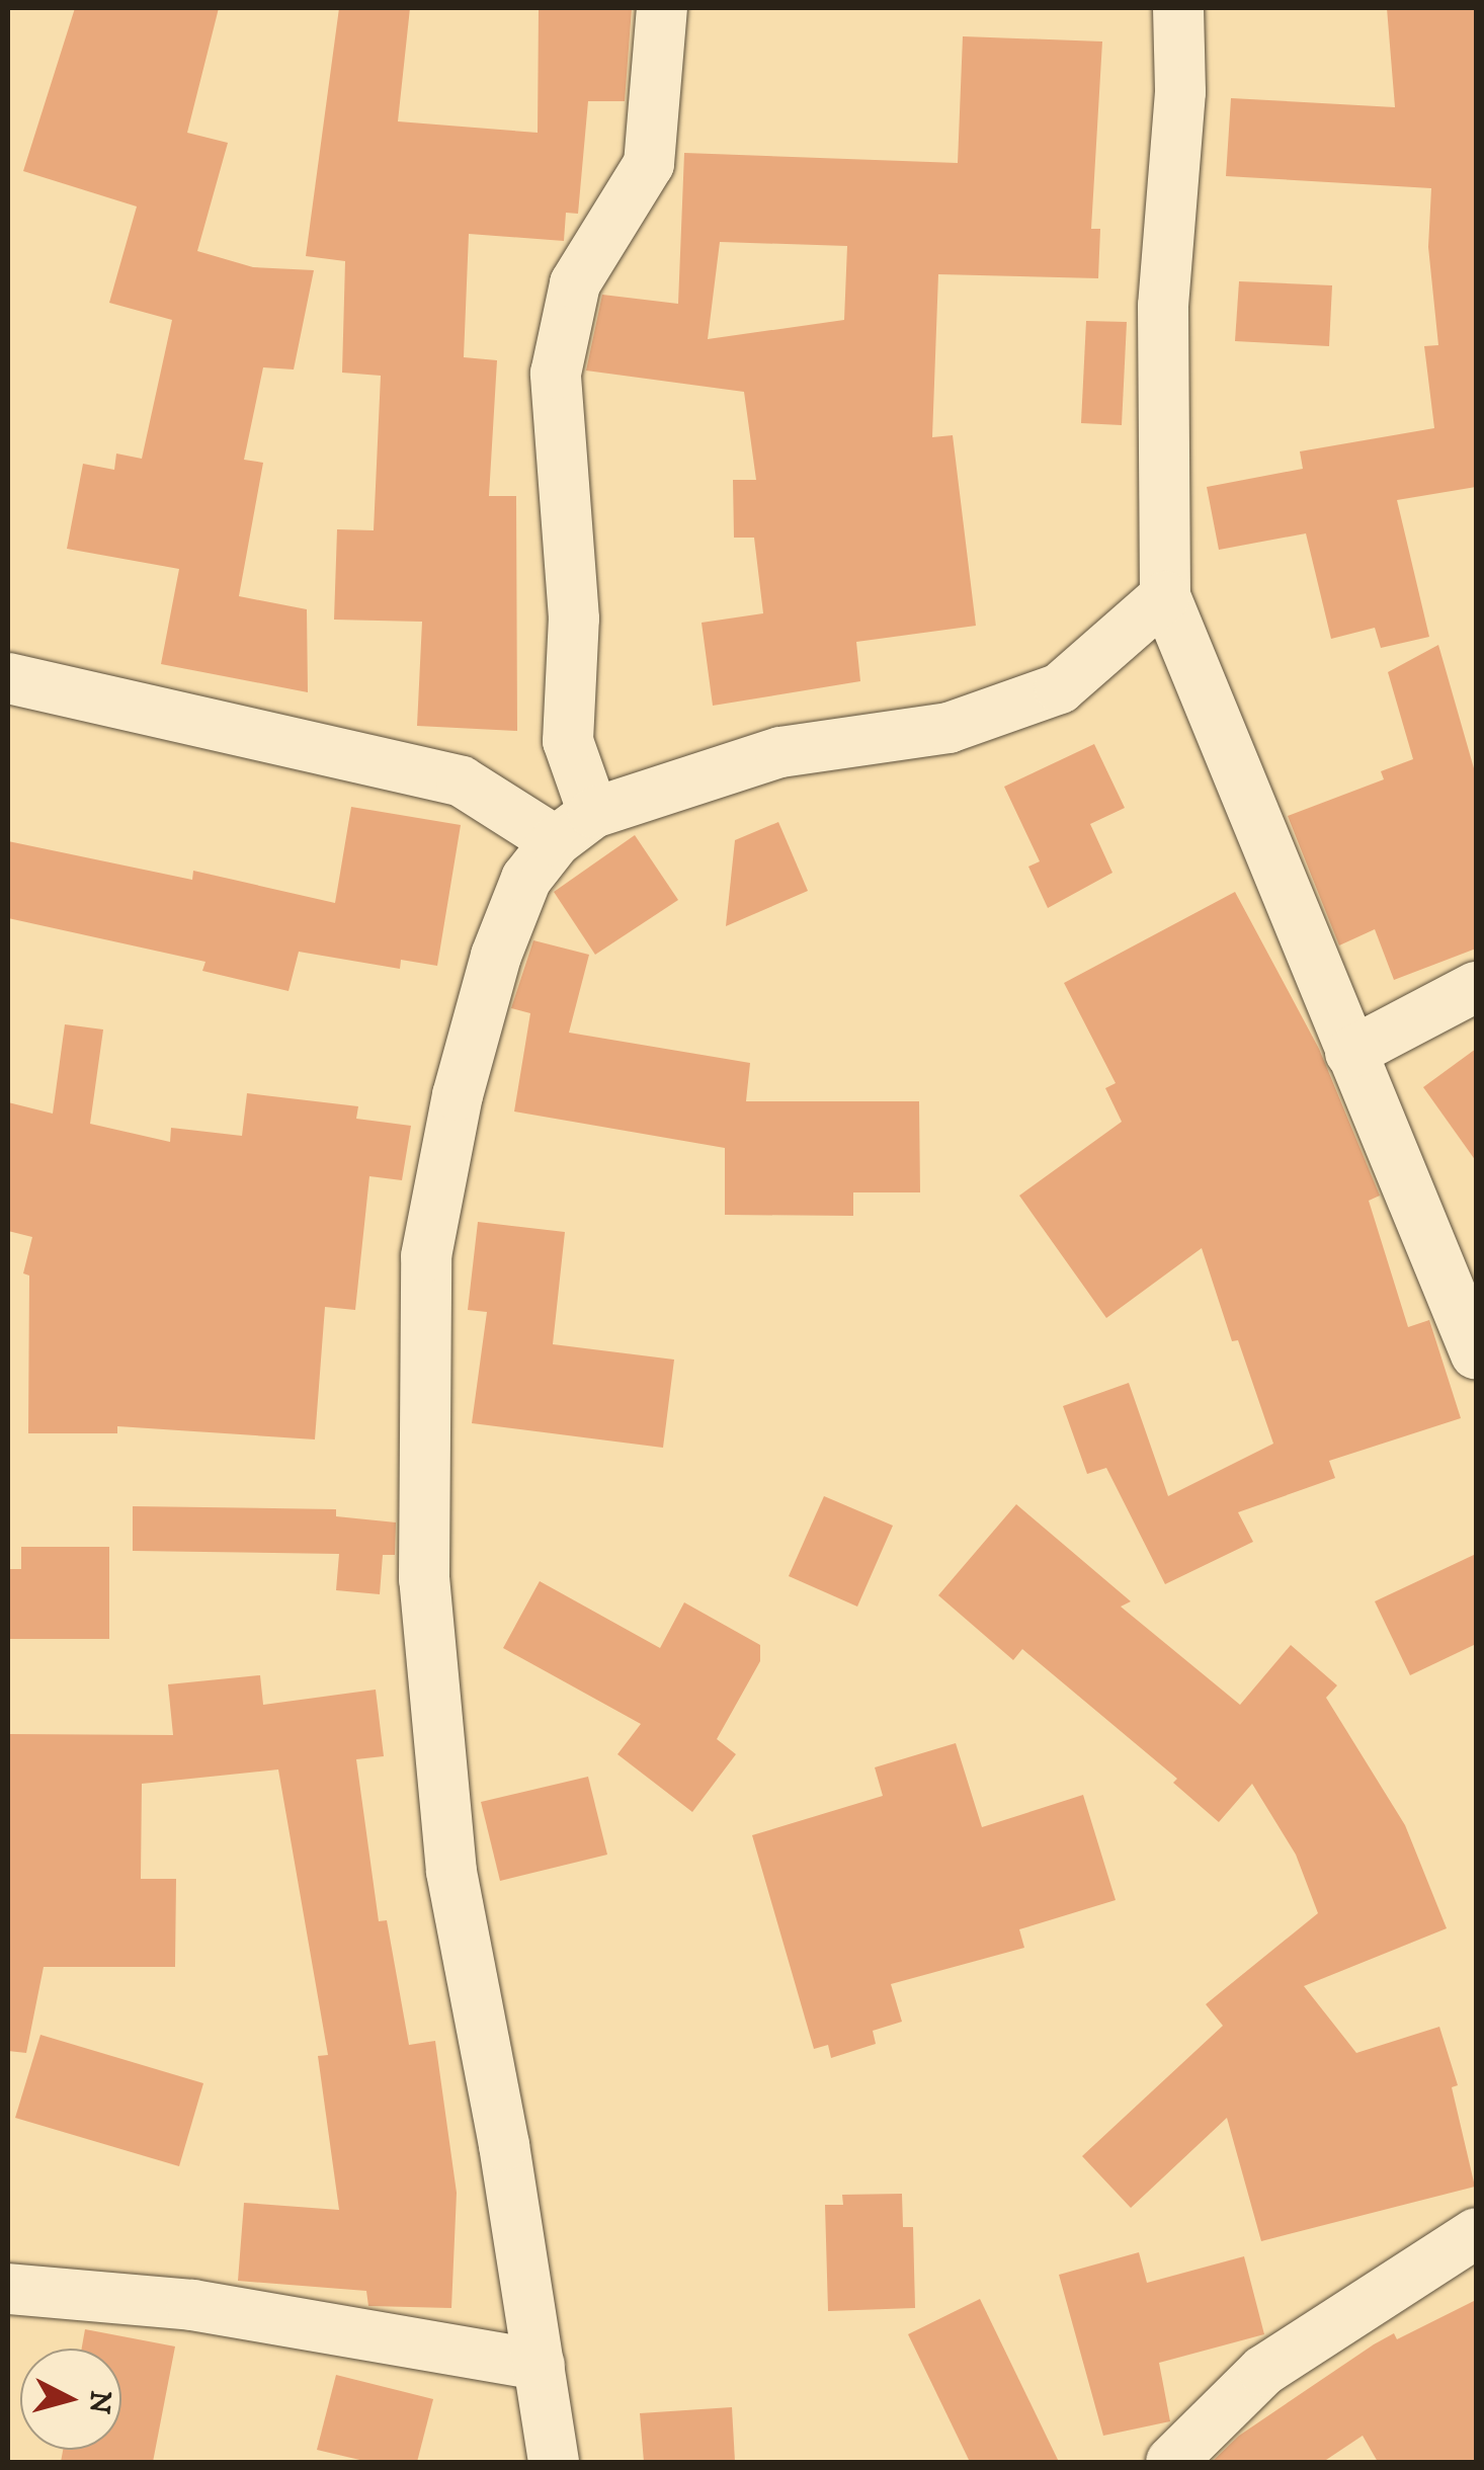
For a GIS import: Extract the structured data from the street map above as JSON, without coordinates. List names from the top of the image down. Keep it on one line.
{"north":"right"}
